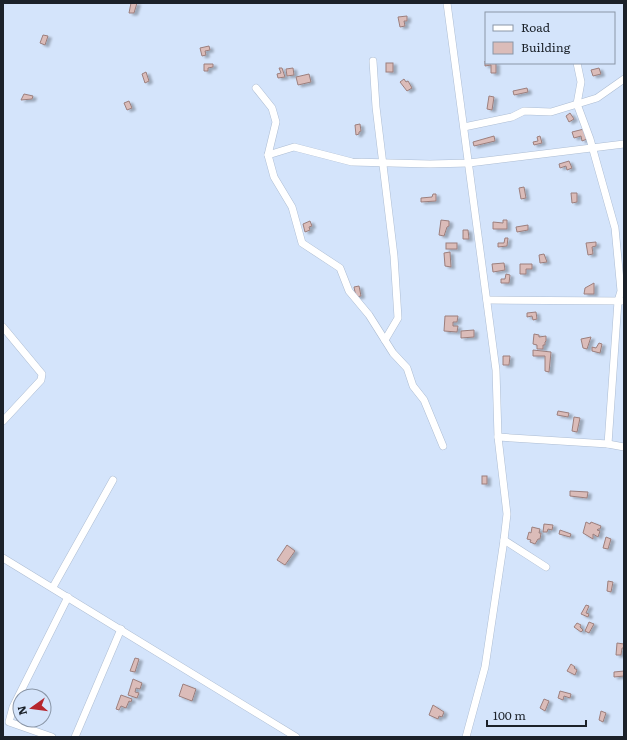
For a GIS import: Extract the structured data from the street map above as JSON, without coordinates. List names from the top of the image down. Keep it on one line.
{"legend":["Road","Building"],"scale_bar":"100 m","north":"left"}
